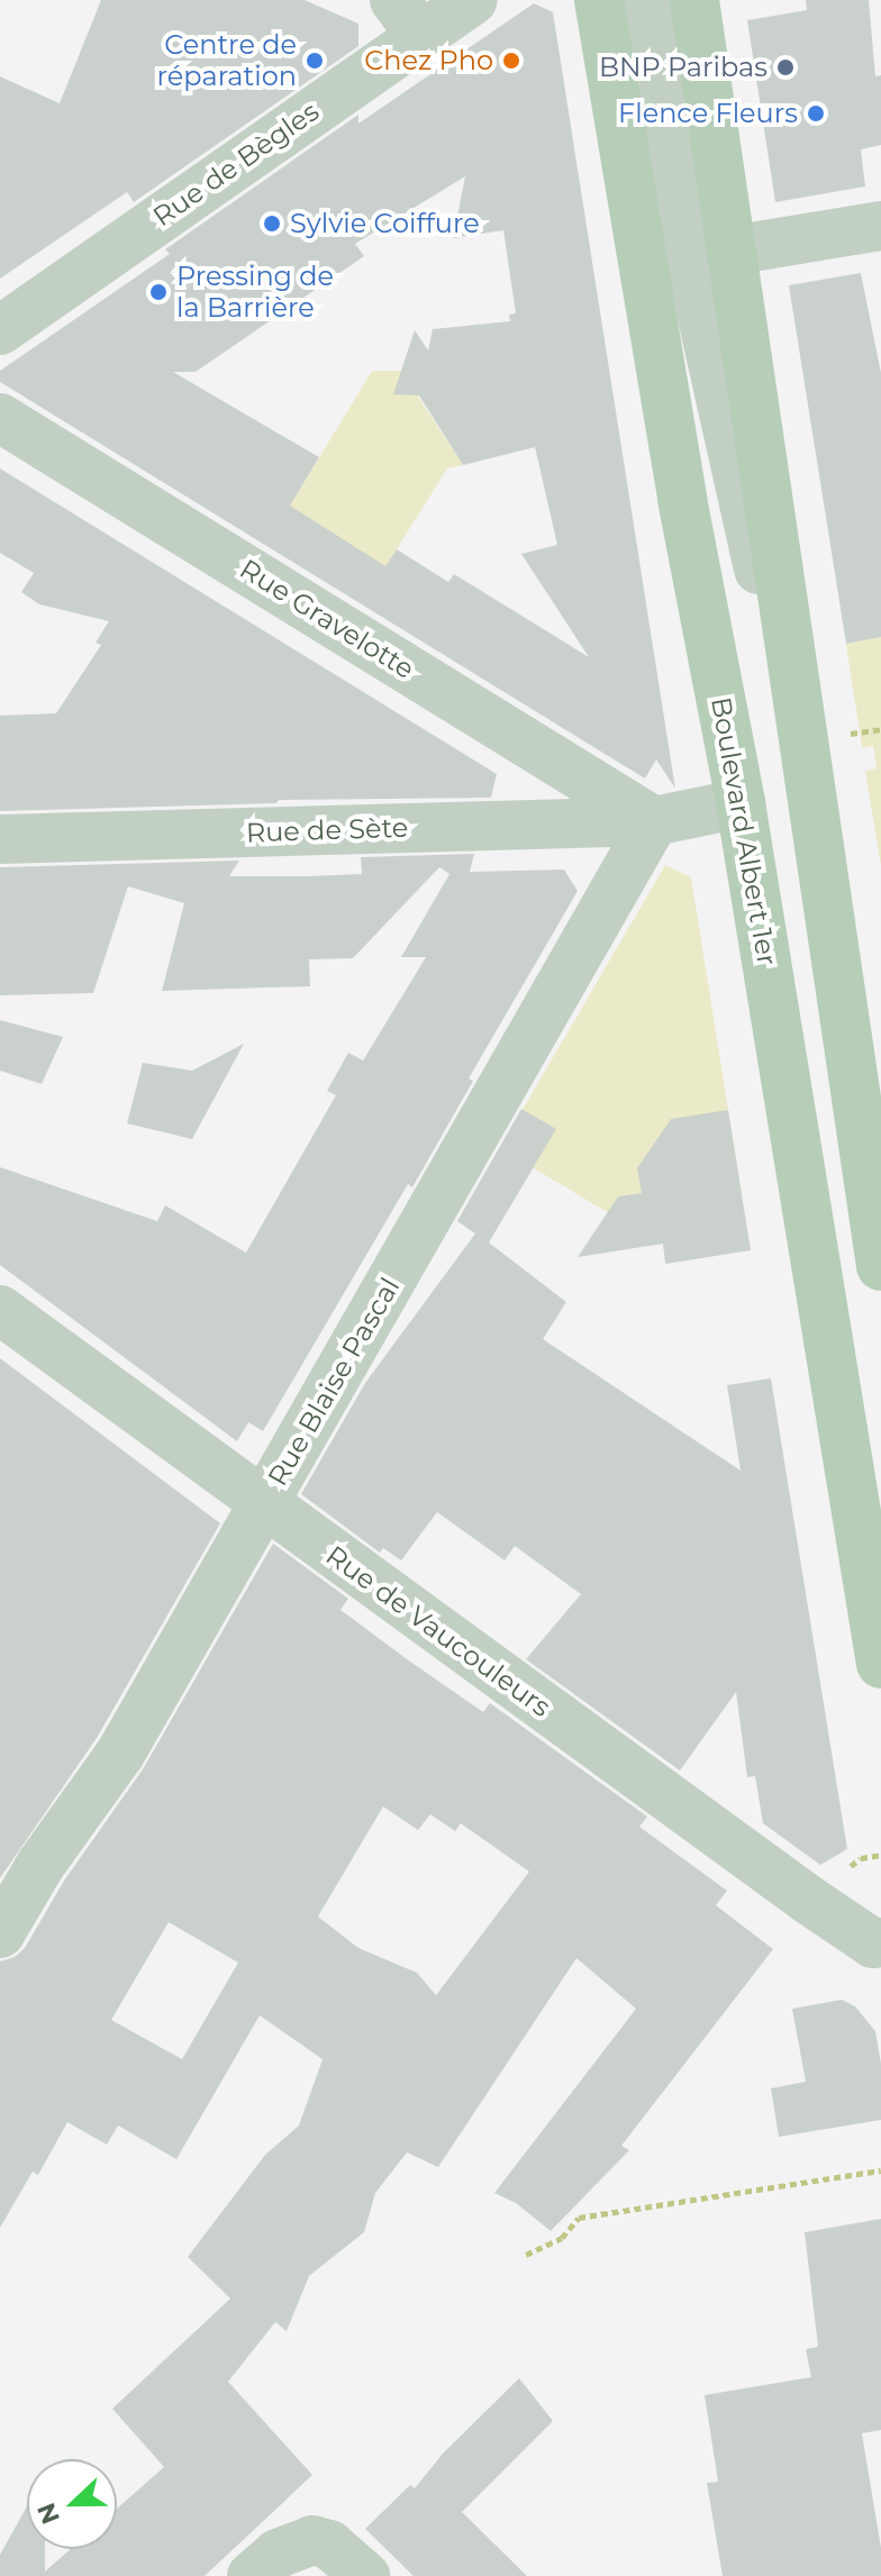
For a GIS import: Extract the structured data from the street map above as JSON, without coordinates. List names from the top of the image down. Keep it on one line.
{"streets":{"main road":["Boulevard Albert 1er"],"street":["Rue de Bègles","Rue Gravelotte","Rue de Sète","Rue Blaise Pascal","Rue de Vaucouleurs"]},"crossings":[["Rue Gravelotte","Rue de Sète"],["Rue Gravelotte","Rue Blaise Pascal"],["Rue de Sète","Boulevard Albert 1er"],["Rue de Sète","Rue Blaise Pascal"],["Rue Blaise Pascal","Rue de Vaucouleurs"]],"places":["Centre de réparation","Chez Pho","BNP Paribas","Flence Fleurs","Sylvie Coiffure","Pressing de la Barrière"],"north":"left"}
